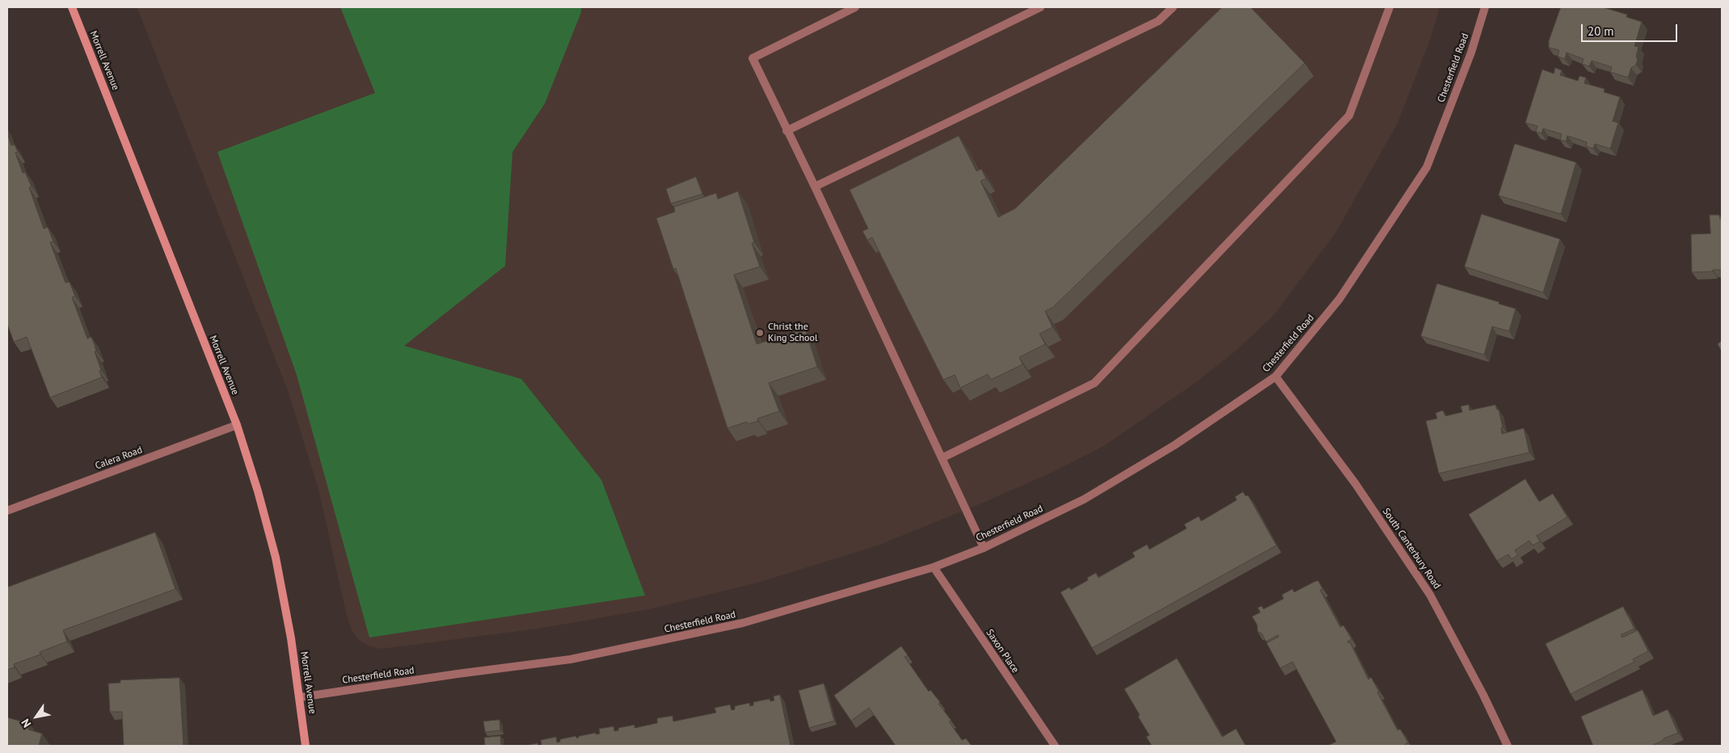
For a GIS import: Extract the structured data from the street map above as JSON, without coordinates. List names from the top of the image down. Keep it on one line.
{"streets":{"street":["Morrell Avenue","Chesterfield Road","Calera Road","South Canterbury Road","Saxon Place"]},"crossings":[["Morrell Avenue","Chesterfield Road"],["Morrell Avenue","Calera Road"],["Chesterfield Road","South Canterbury Road"],["Chesterfield Road","Saxon Place"]],"places":["Christ the King School"],"scale_bar":"20 m","north":"bottom left"}
